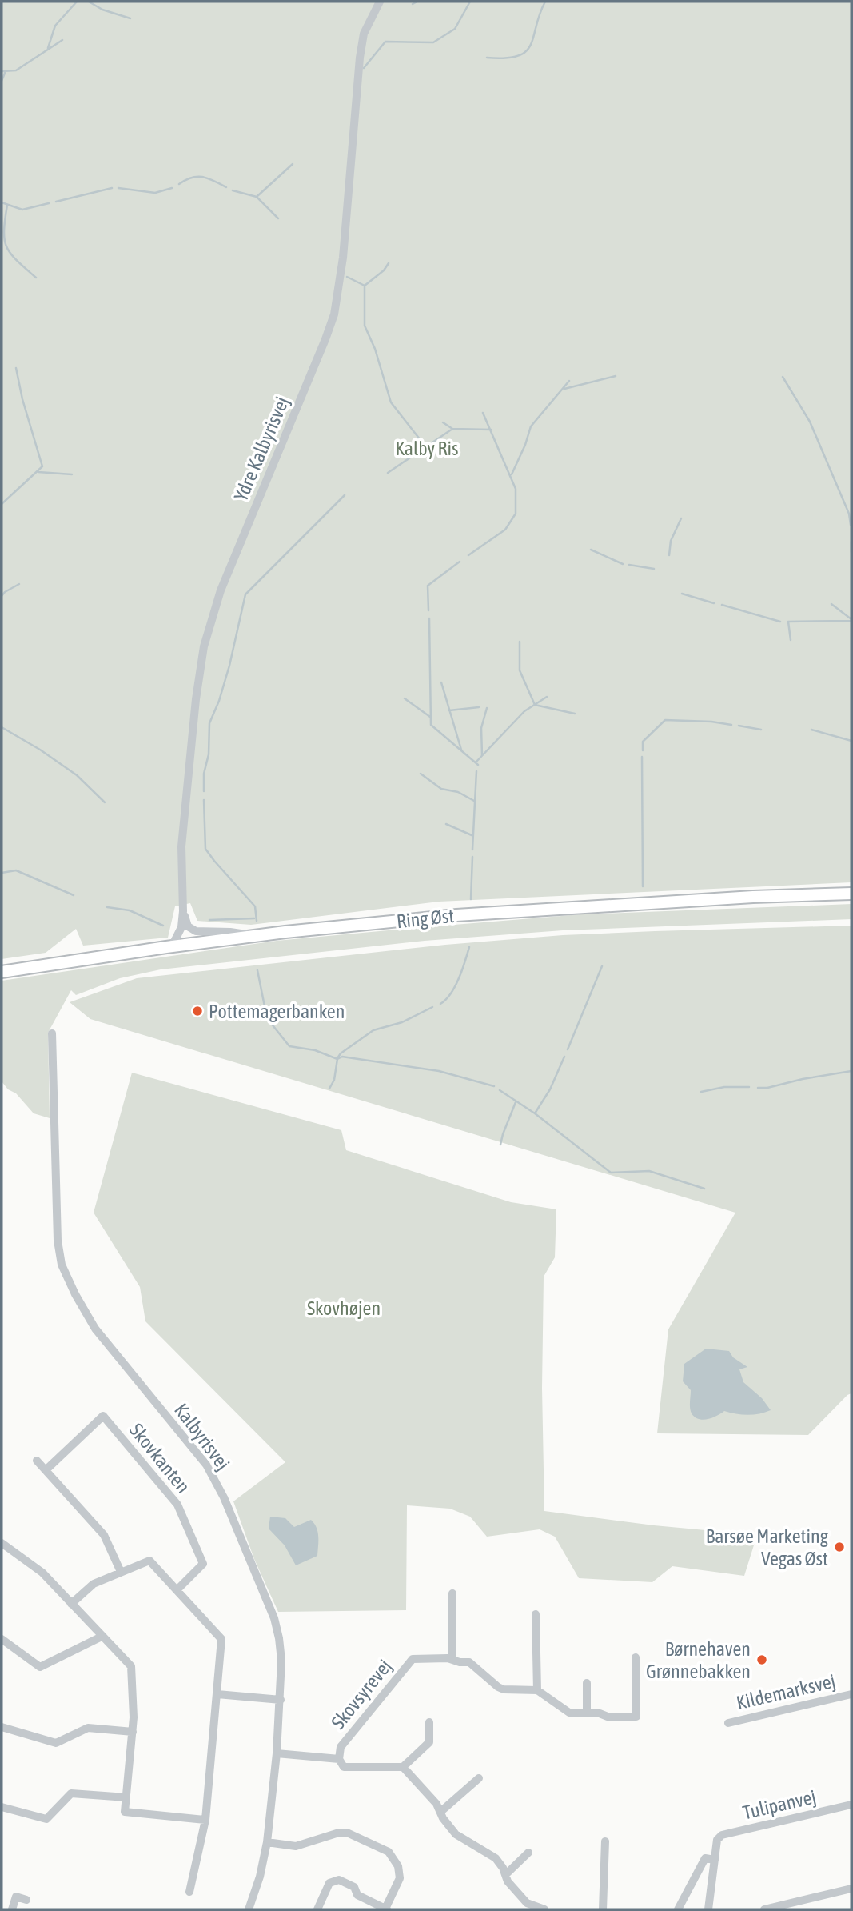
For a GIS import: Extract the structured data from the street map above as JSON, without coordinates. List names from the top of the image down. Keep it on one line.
{"streets":{"main road":["Ring Øst"],"street":["Ydre Kalbyrisvej","Kalbyrisvej","Skovkanten","Kildemarksvej","Skovsyrevej","Tulipanvej"]},"crossings":[["Ydre Kalbyrisvej","Ring Øst"]],"parks":["Kalby Ris","Skovhøjen"],"places":["Pottemagerbanken","Barsøe Marketing Vegas Øst","Børnehaven Grønnebakken"]}
